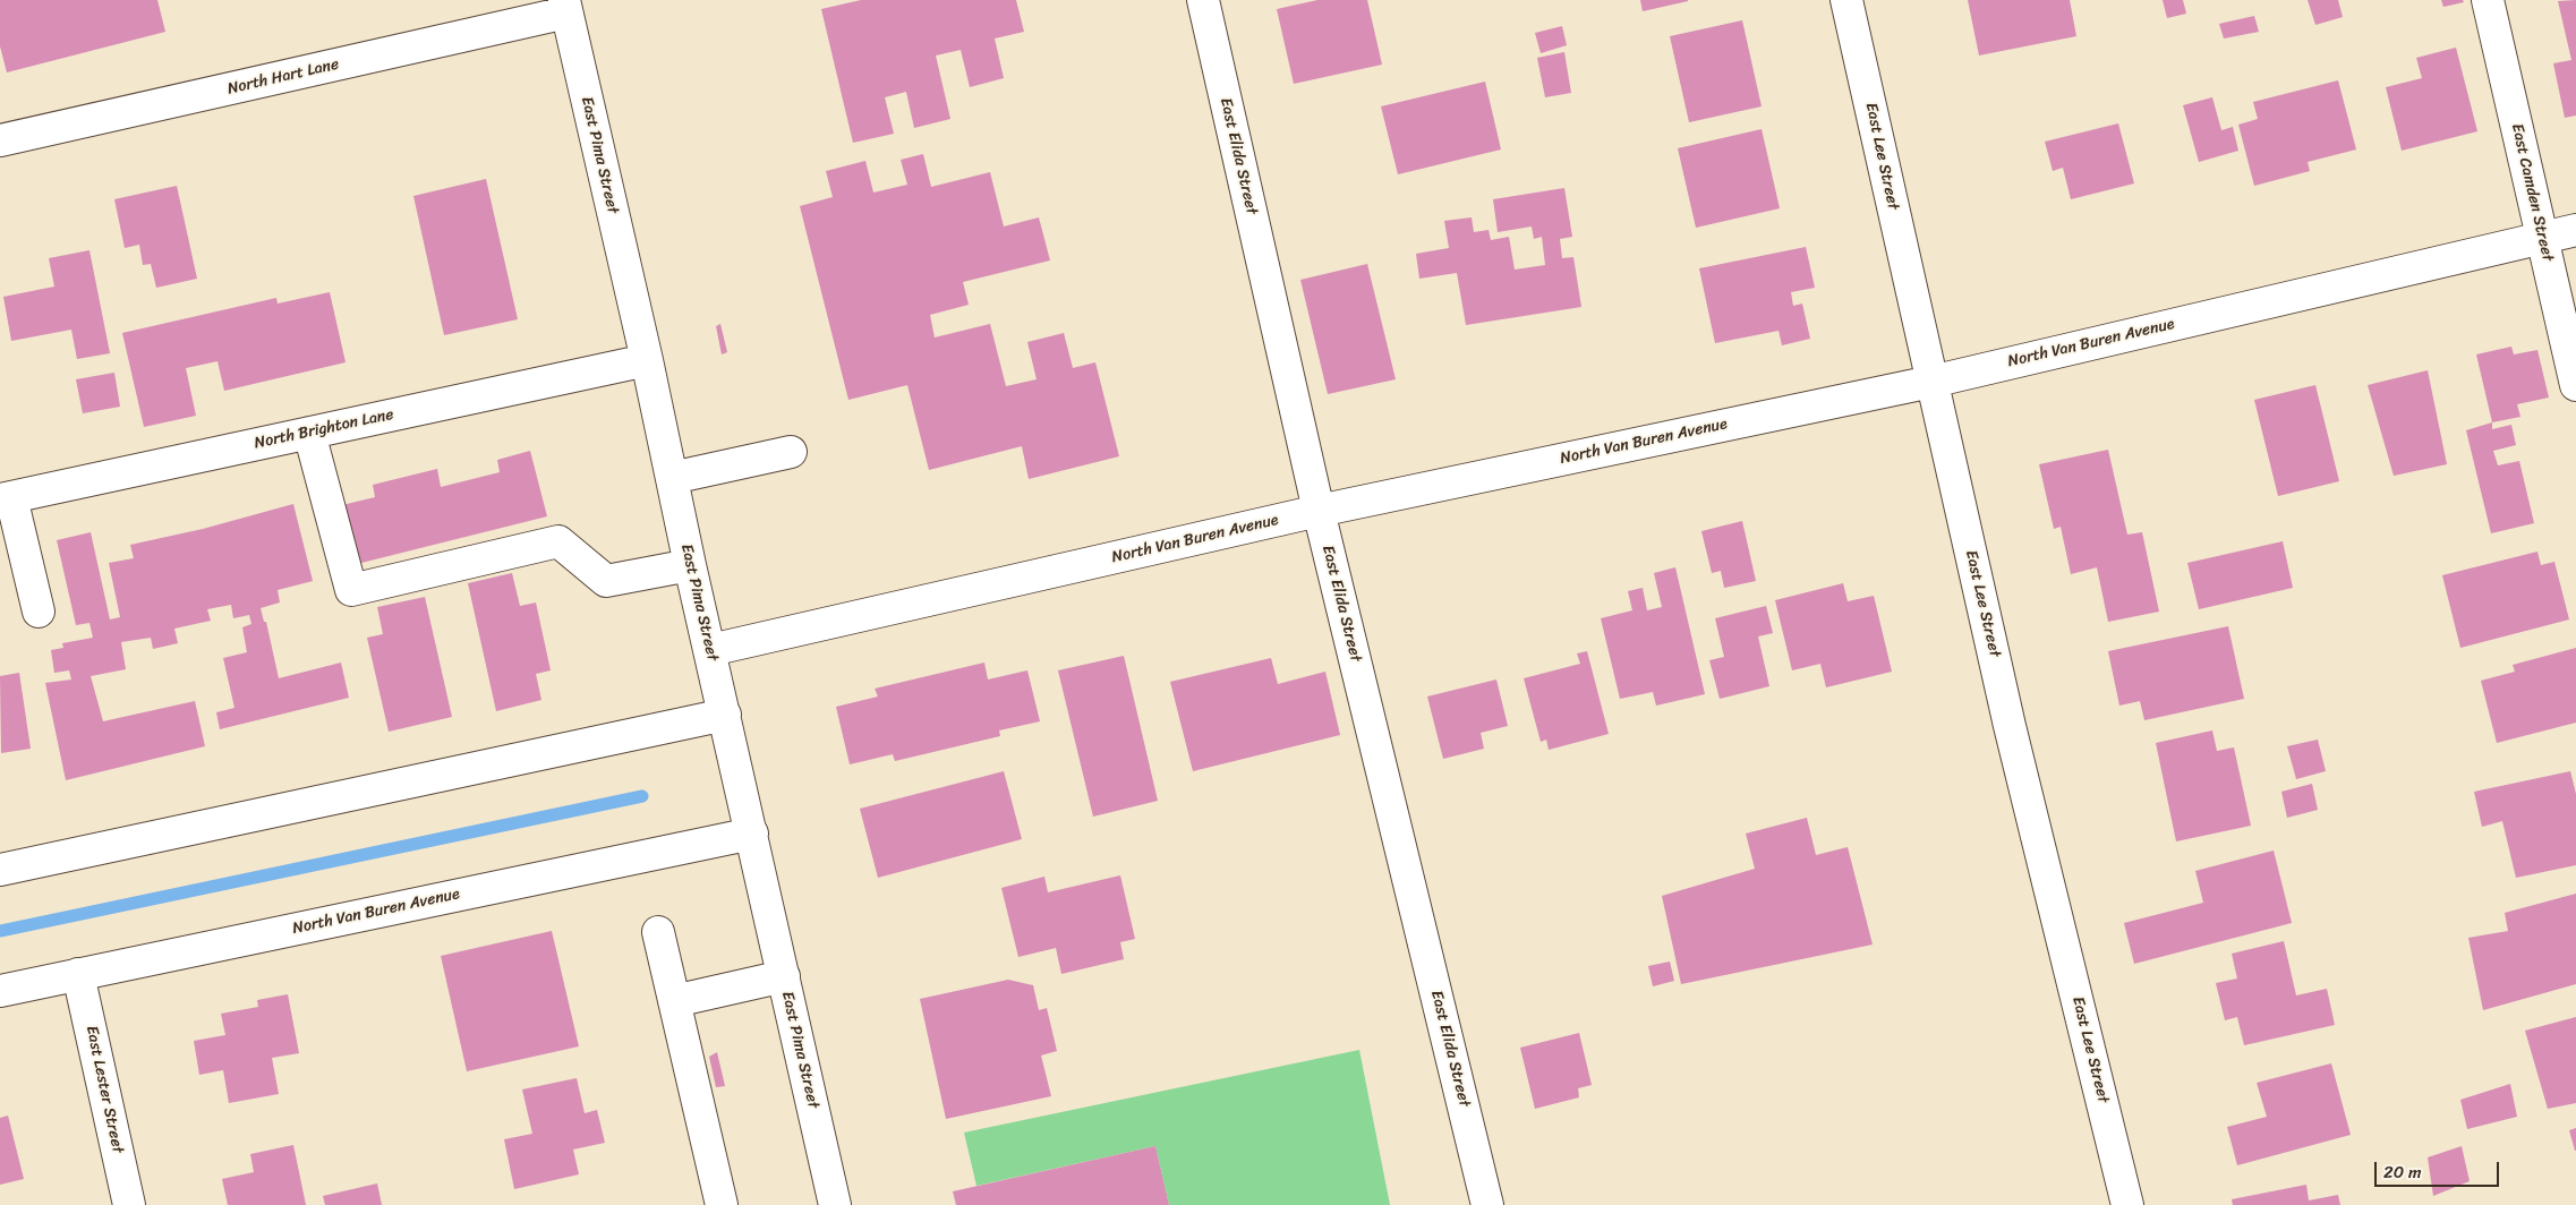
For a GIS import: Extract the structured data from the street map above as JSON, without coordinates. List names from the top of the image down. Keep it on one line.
{"streets":{"street":["North Hart Lane","East Pima Street","East Elida Street","East Lee Street","East Camden Street","North Van Buren Avenue","North Brighton Lane","East Lester Street"]},"crossings":[["North Hart Lane","East Pima Street"],["East Pima Street","North Van Buren Avenue"],["East Pima Street","North Brighton Lane"],["East Elida Street","North Van Buren Avenue"],["East Lee Street","North Van Buren Avenue"],["East Camden Street","North Van Buren Avenue"],["North Van Buren Avenue","East Lester Street"]],"scale_bar":"20 m"}
